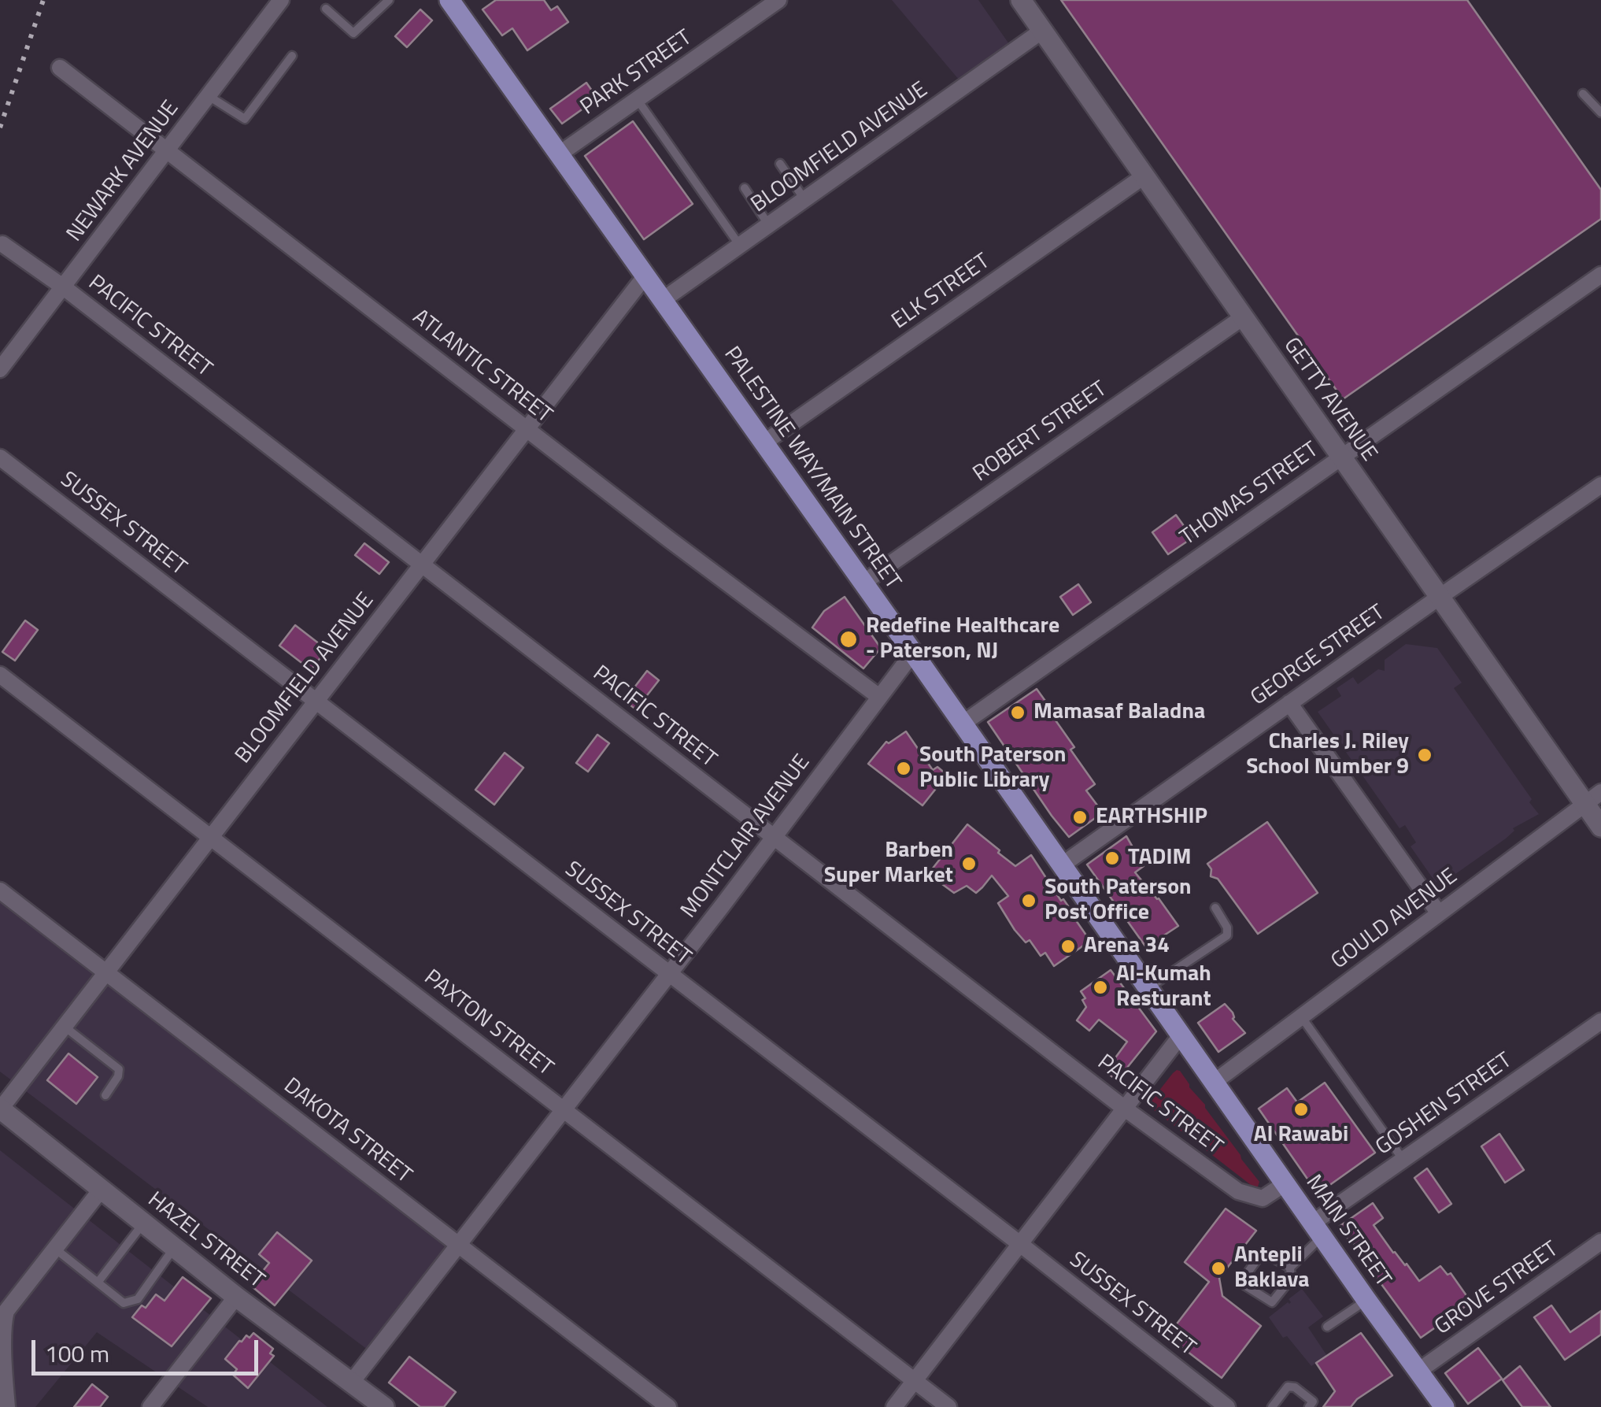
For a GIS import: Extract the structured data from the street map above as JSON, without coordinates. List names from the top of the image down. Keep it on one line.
{"streets":{"main road":["PALESTINE WAY/MAIN STREET","MAIN STREET"],"street":["PARK STREET","BLOOMFIELD AVENUE","NEWARK AVENUE","ELK STREET","PACIFIC STREET","ATLANTIC STREET","GETTY AVENUE","ROBERT STREET","THOMAS STREET","SUSSEX STREET","GEORGE STREET","MONTCLAIR AVENUE","GOULD AVENUE","PAXTON STREET","GOSHEN STREET","DAKOTA STREET","HAZEL STREET","GROVE STREET"]},"crossings":[["PARK STREET","PALESTINE WAY/MAIN STREET"],["BLOOMFIELD AVENUE","PACIFIC STREET"],["BLOOMFIELD AVENUE","ATLANTIC STREET"],["BLOOMFIELD AVENUE","GETTY AVENUE"],["BLOOMFIELD AVENUE","PALESTINE WAY/MAIN STREET"],["BLOOMFIELD AVENUE","SUSSEX STREET"],["BLOOMFIELD AVENUE","PAXTON STREET"],["BLOOMFIELD AVENUE","DAKOTA STREET"],["BLOOMFIELD AVENUE","HAZEL STREET"],["NEWARK AVENUE","PACIFIC STREET"],["NEWARK AVENUE","ATLANTIC STREET"],["ELK STREET","GETTY AVENUE"],["ELK STREET","PALESTINE WAY/MAIN STREET"],["PACIFIC STREET","MONTCLAIR AVENUE"],["PACIFIC STREET","MAIN STREET"],["ATLANTIC STREET","MONTCLAIR AVENUE"],["GETTY AVENUE","ROBERT STREET"],["GETTY AVENUE","THOMAS STREET"],["GETTY AVENUE","GEORGE STREET"],["GETTY AVENUE","GOULD AVENUE"],["ROBERT STREET","PALESTINE WAY/MAIN STREET"],["PALESTINE WAY/MAIN STREET","THOMAS STREET"],["PALESTINE WAY/MAIN STREET","GEORGE STREET"],["PALESTINE WAY/MAIN STREET","MONTCLAIR AVENUE"],["PALESTINE WAY/MAIN STREET","GOULD AVENUE"],["PALESTINE WAY/MAIN STREET","MAIN STREET"],["SUSSEX STREET","MONTCLAIR AVENUE"],["MONTCLAIR AVENUE","PAXTON STREET"],["MONTCLAIR AVENUE","DAKOTA STREET"],["MONTCLAIR AVENUE","HAZEL STREET"],["GOULD AVENUE","MAIN STREET"],["GOSHEN STREET","MAIN STREET"],["MAIN STREET","GROVE STREET"]],"places":["Redefine Healthcare - Paterson, NJ","Mamasaf Baladna","Charles J. Riley School Number 9","South Paterson Public Library","EARTHSHIP","TADIM","Barben Super Market","South Paterson Post Office","Arena 34","Al-Kumah Resturant","Al Rawabi","Antepli Baklava"],"scale_bar":"100 m"}
